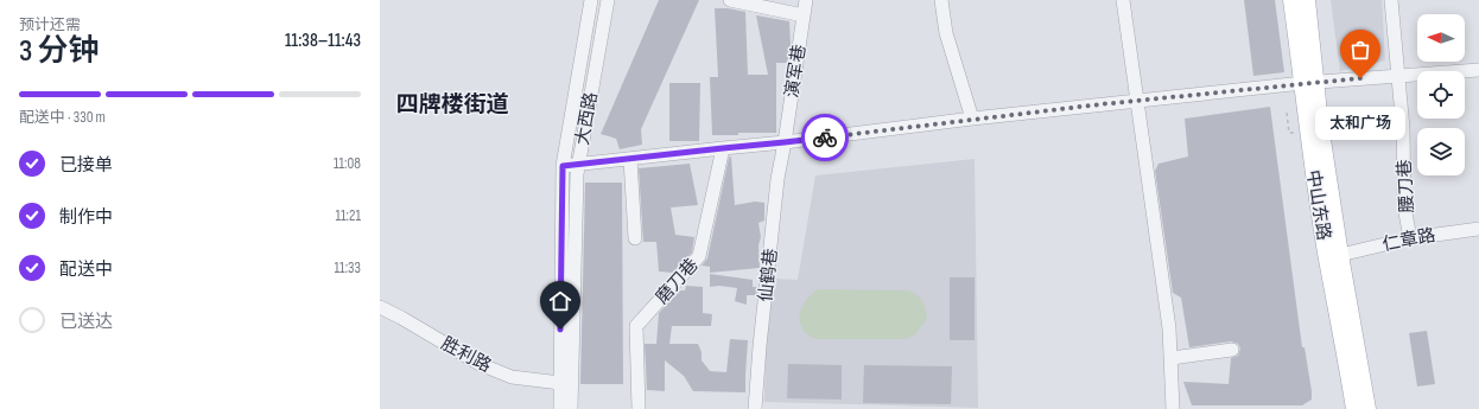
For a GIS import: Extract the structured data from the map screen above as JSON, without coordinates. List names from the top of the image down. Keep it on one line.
{"streets":{"main road":["中山东路"],"street":["演军巷","大西路","腰刀巷","仁章路","仙鹤巷","磨刀巷","胜利路"]},"crossings":[["演军巷","仙鹤巷"],["大西路","胜利路"],["腰刀巷","仁章路"],["中山东路","仁章路"]],"districts":["四牌楼街道"],"places":["太和广场"],"north":"left","page":{"heading":["3 分钟","预计还需","11:38–11:43"],"bar":"配送中 · 330 m","bubble":"太和广场","list":[["已接单","11:08"],["制作中","11:21"],["配送中","11:33"],"已送达"]}}
